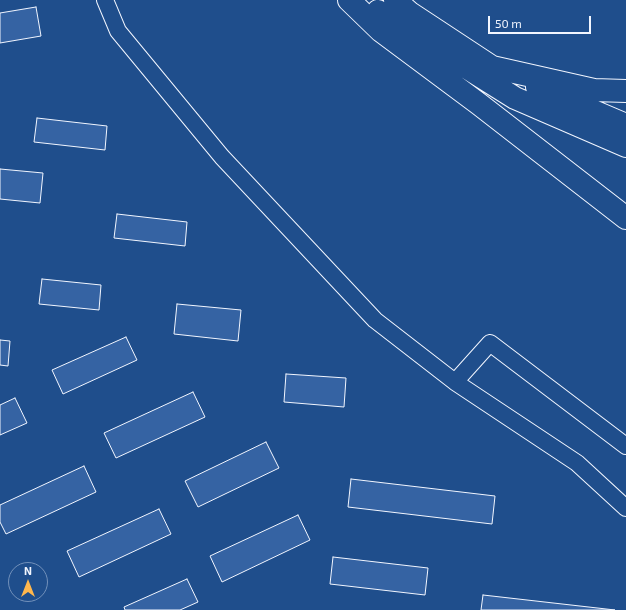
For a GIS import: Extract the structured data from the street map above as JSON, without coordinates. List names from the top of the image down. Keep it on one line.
{"scale_bar":"50 m","north":"top"}
